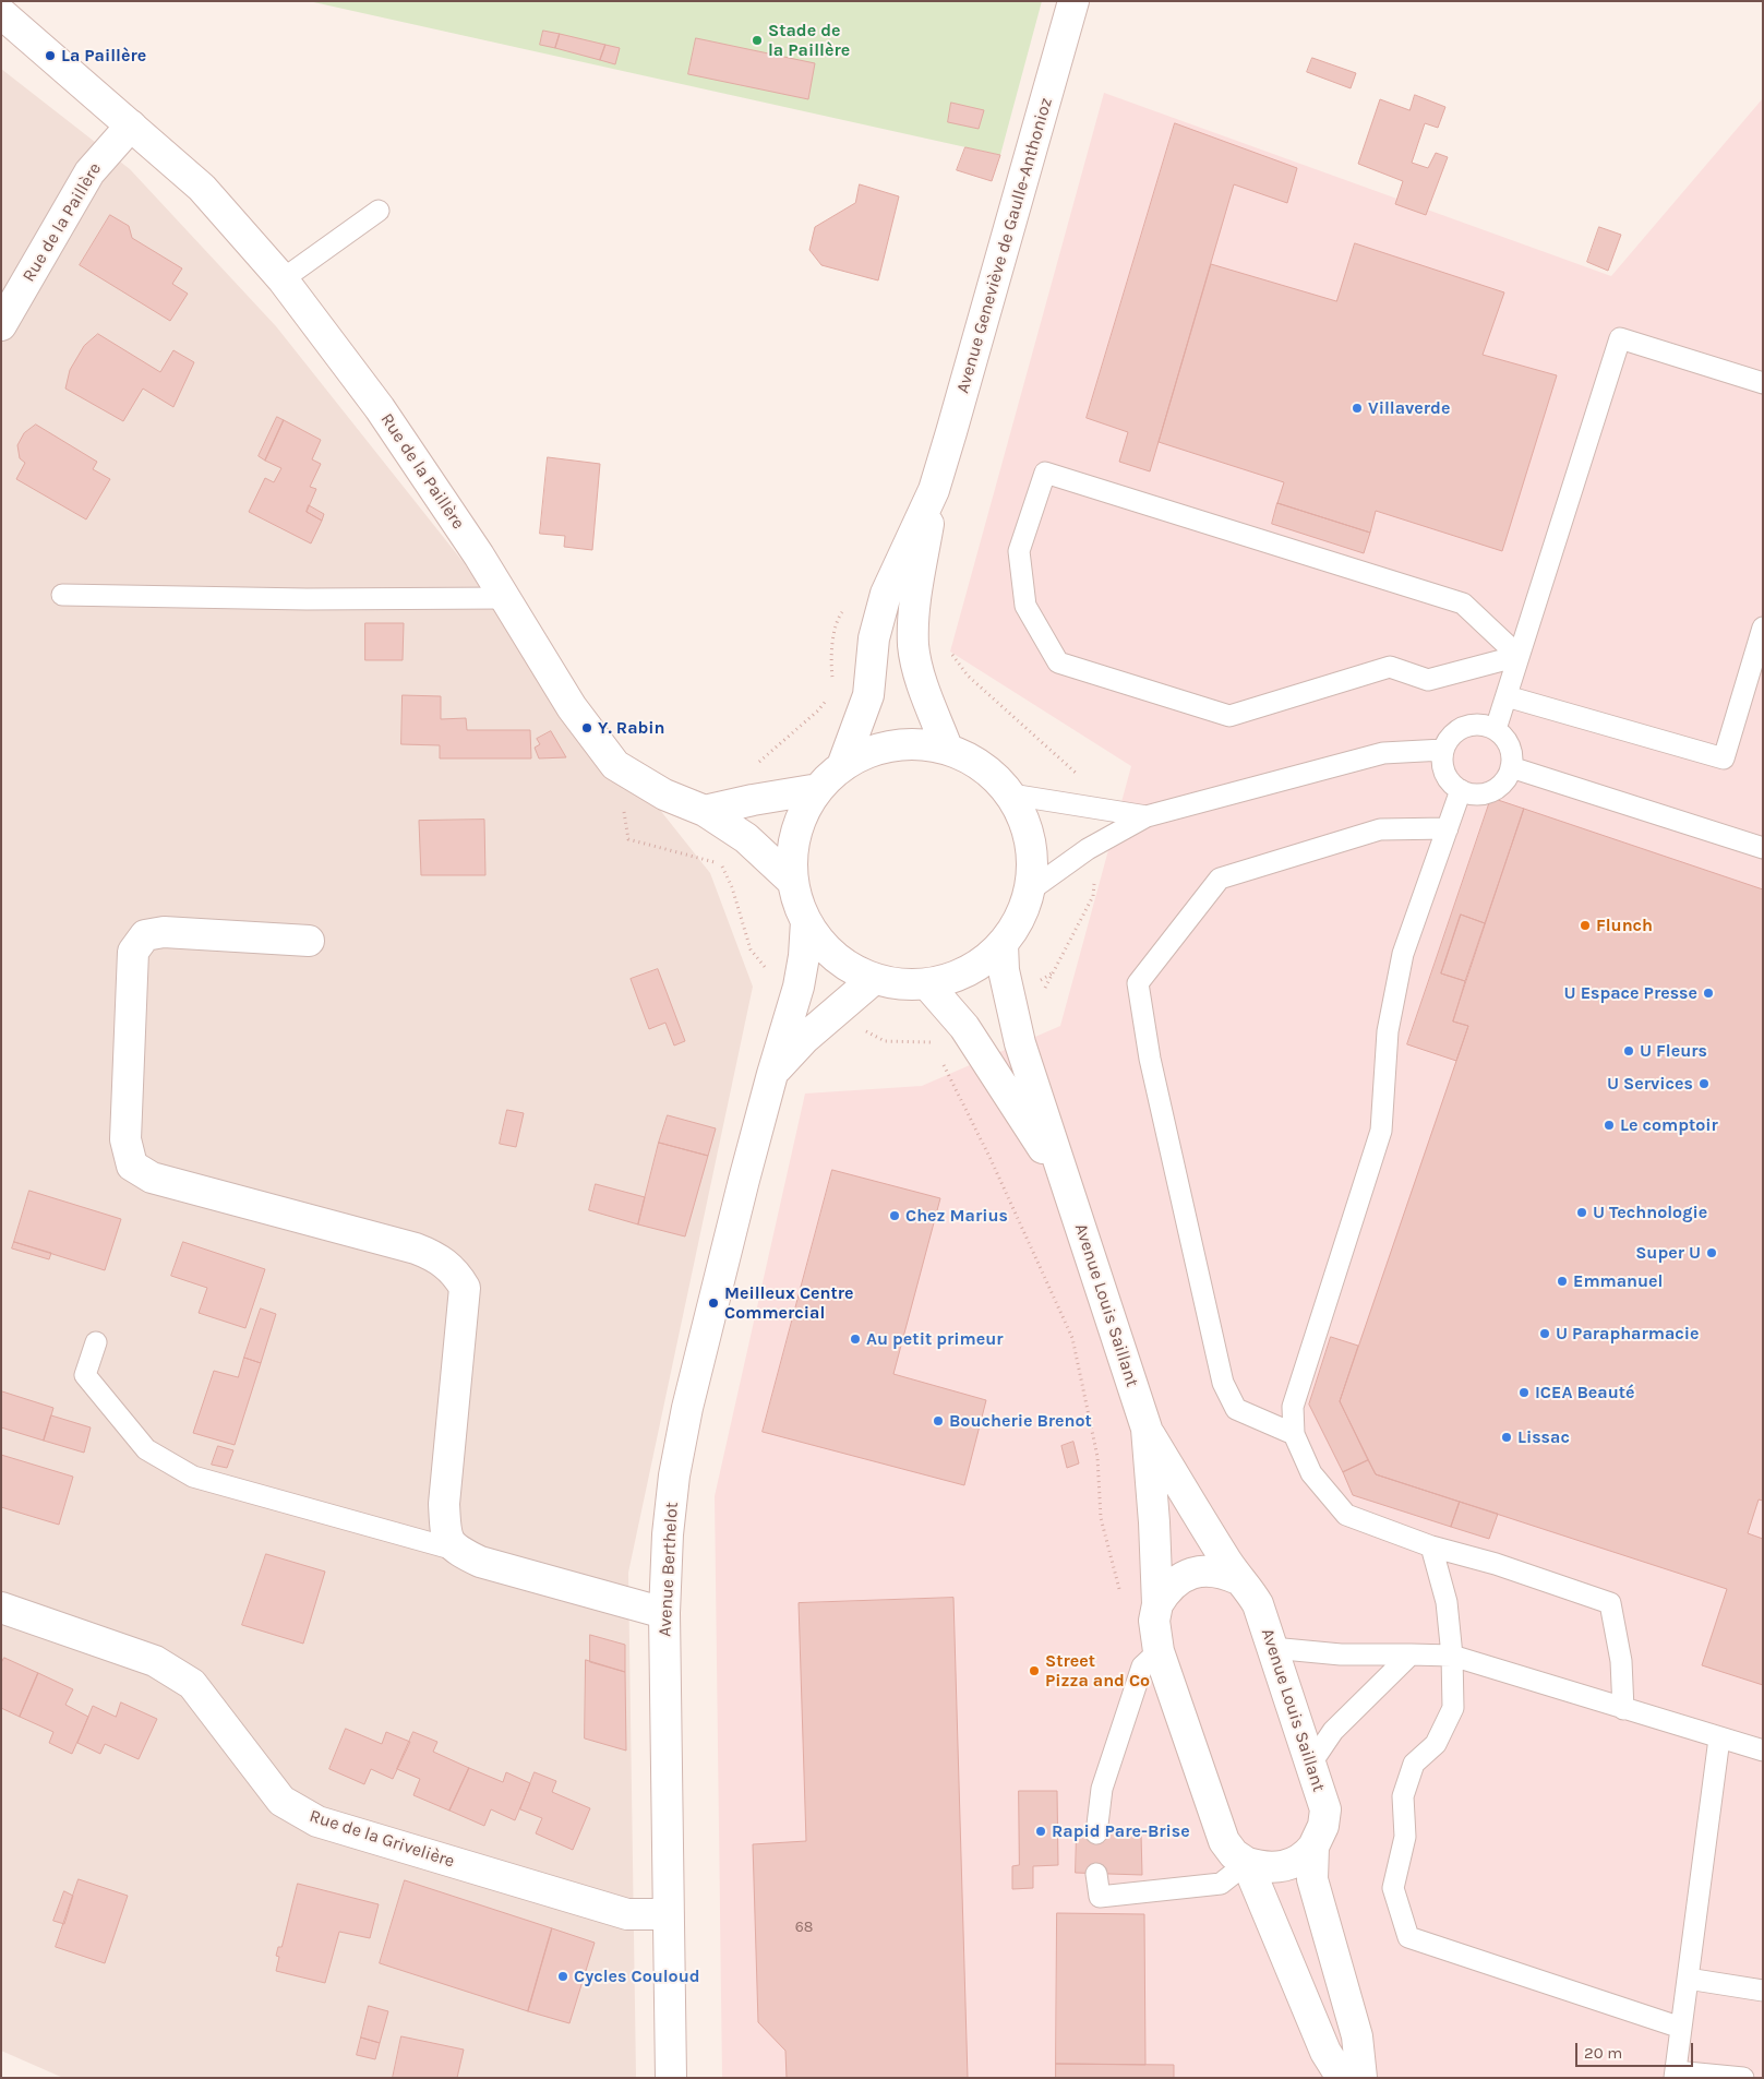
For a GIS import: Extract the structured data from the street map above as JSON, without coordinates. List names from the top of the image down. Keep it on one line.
{"streets":{"main road":["Rue de la Paillère","Avenue Geneviève de Gaulle-Anthonioz","Avenue Louis Saillant","Avenue Berthelot","Rue de la Grivelière"]},"crossings":[["Avenue Berthelot","Rue de la Grivelière"]],"places":["Stade de la Paillère","La Paillère","Villaverde","Y. Rabin","Flunch","U Espace Presse","U Fleurs","U Services","Le comptoir","U Technologie","Chez Marius","Super U","Emmanuel","Meilleux Centre Commercial","U Parapharmacie","Au petit primeur","ICEA Beauté","Boucherie Brenot","Lissac","Street Pizza and Co","Rapid Pare-Brise","Cycles Couloud"],"house_numbers":["68"],"scale_bar":"20 m"}
